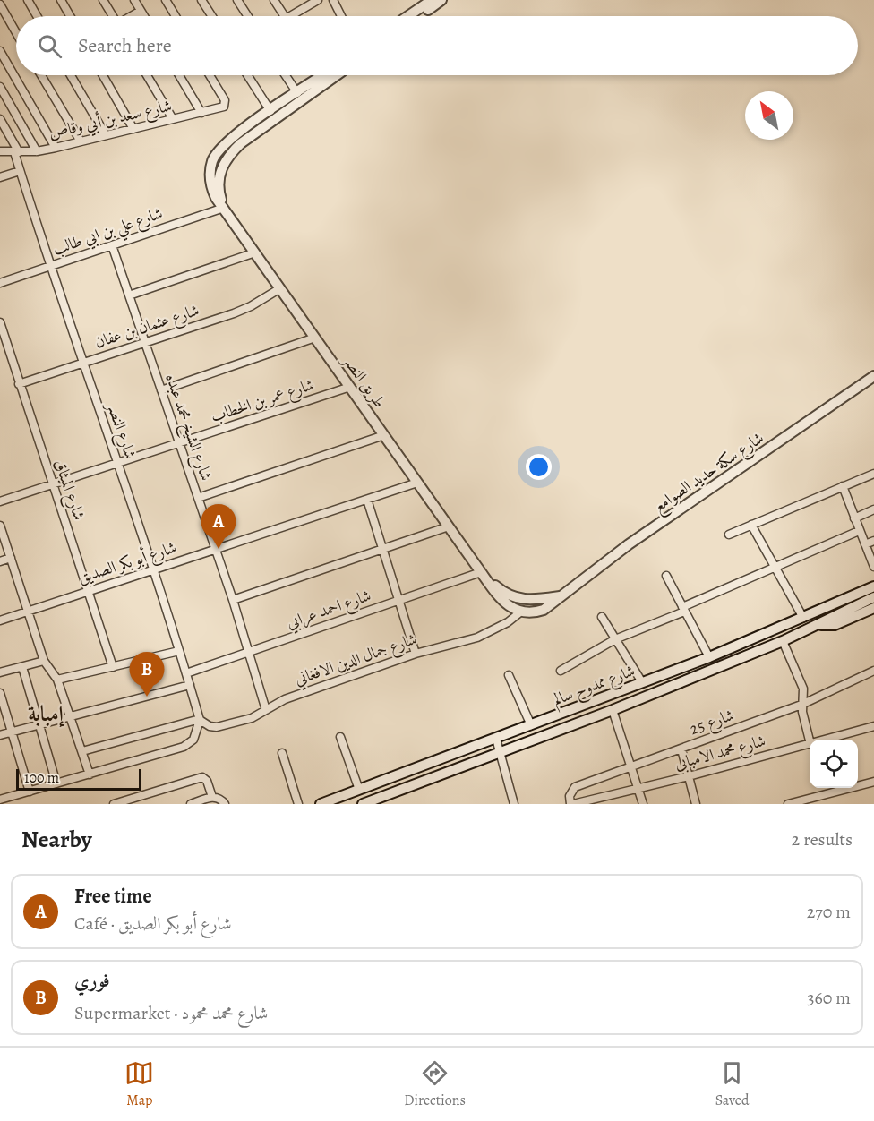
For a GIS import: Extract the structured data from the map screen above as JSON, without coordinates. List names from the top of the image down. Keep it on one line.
{"streets":{"street":["شارع سعد بن أبي وقاص","شارع علي بن ابي طالب","شارع عثمان بن عفان","طريق النصر","شارع عمر بن الخطاب","شارع الشيخ محمد عبده","شارع النصر","شارع سكة حديد الصوامع","شارع الميثاق","شارع أبو بكر الصديق","شارع احمد عرابي","شارع جمال الدين الافغاني","شارع ممدوح سالم","شارع 25","شارع محمد الامبابى"]},"crossings":[["شارع سعد بن أبي وقاص","شارع النصر"],["شارع علي بن ابي طالب","طريق النصر"],["شارع علي بن ابي طالب","شارع الشيخ محمد عبده"],["شارع علي بن ابي طالب","شارع النصر"],["شارع عثمان بن عفان","طريق النصر"],["شارع عثمان بن عفان","شارع الشيخ محمد عبده"],["شارع عثمان بن عفان","شارع النصر"],["شارع عثمان بن عفان","شارع الميثاق"],["طريق النصر","شارع عمر بن الخطاب"],["طريق النصر","شارع سكة حديد الصوامع"],["طريق النصر","شارع أبو بكر الصديق"],["طريق النصر","شارع احمد عرابي"],["شارع عمر بن الخطاب","شارع الشيخ محمد عبده"],["شارع عمر بن الخطاب","شارع النصر"],["شارع عمر بن الخطاب","شارع الميثاق"],["شارع الشيخ محمد عبده","شارع أبو بكر الصديق"],["شارع الشيخ محمد عبده","شارع احمد عرابي"],["شارع الشيخ محمد عبده","شارع جمال الدين الافغاني"],["شارع النصر","شارع أبو بكر الصديق"],["شارع النصر","شارع احمد عرابي"],["شارع النصر","شارع جمال الدين الافغاني"],["شارع سكة حديد الصوامع","شارع احمد عرابي"],["شارع سكة حديد الصوامع","شارع جمال الدين الافغاني"],["شارع الميثاق","شارع أبو بكر الصديق"],["شارع 25","شارع محمد الامبابى"]],"districts":["إمبابة"],"scale_bar":"100 m","north":"top left","page":{"search":"Search here","pins":["A","B"],"scale":"100 m","heading":["Nearby","2 results"],"list":[{"mark":"A","name":"Free time","note":"Café · شارع أبو بكر الصديق","value":"270 m"},{"mark":"B","name":"فوري","note":"Supermarket · شارع محمد محمود","value":"360 m"}],"nav":["Map","Directions","Saved"]}}
